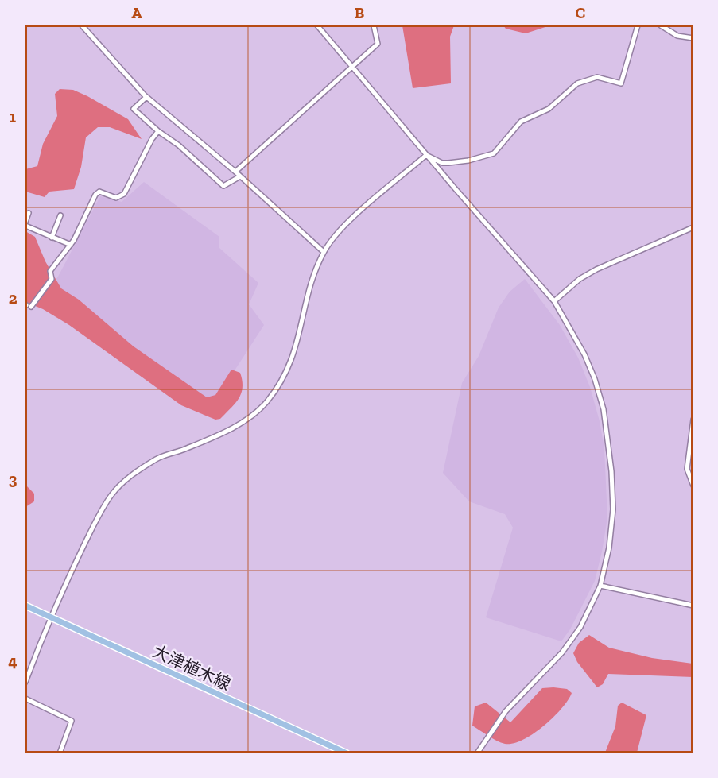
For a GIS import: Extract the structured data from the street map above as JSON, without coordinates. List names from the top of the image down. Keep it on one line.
{"streets":{"main road":["大津植木線"]},"grid":{"columns":["A","B","C"],"rows":["1","2","3","4"]}}
